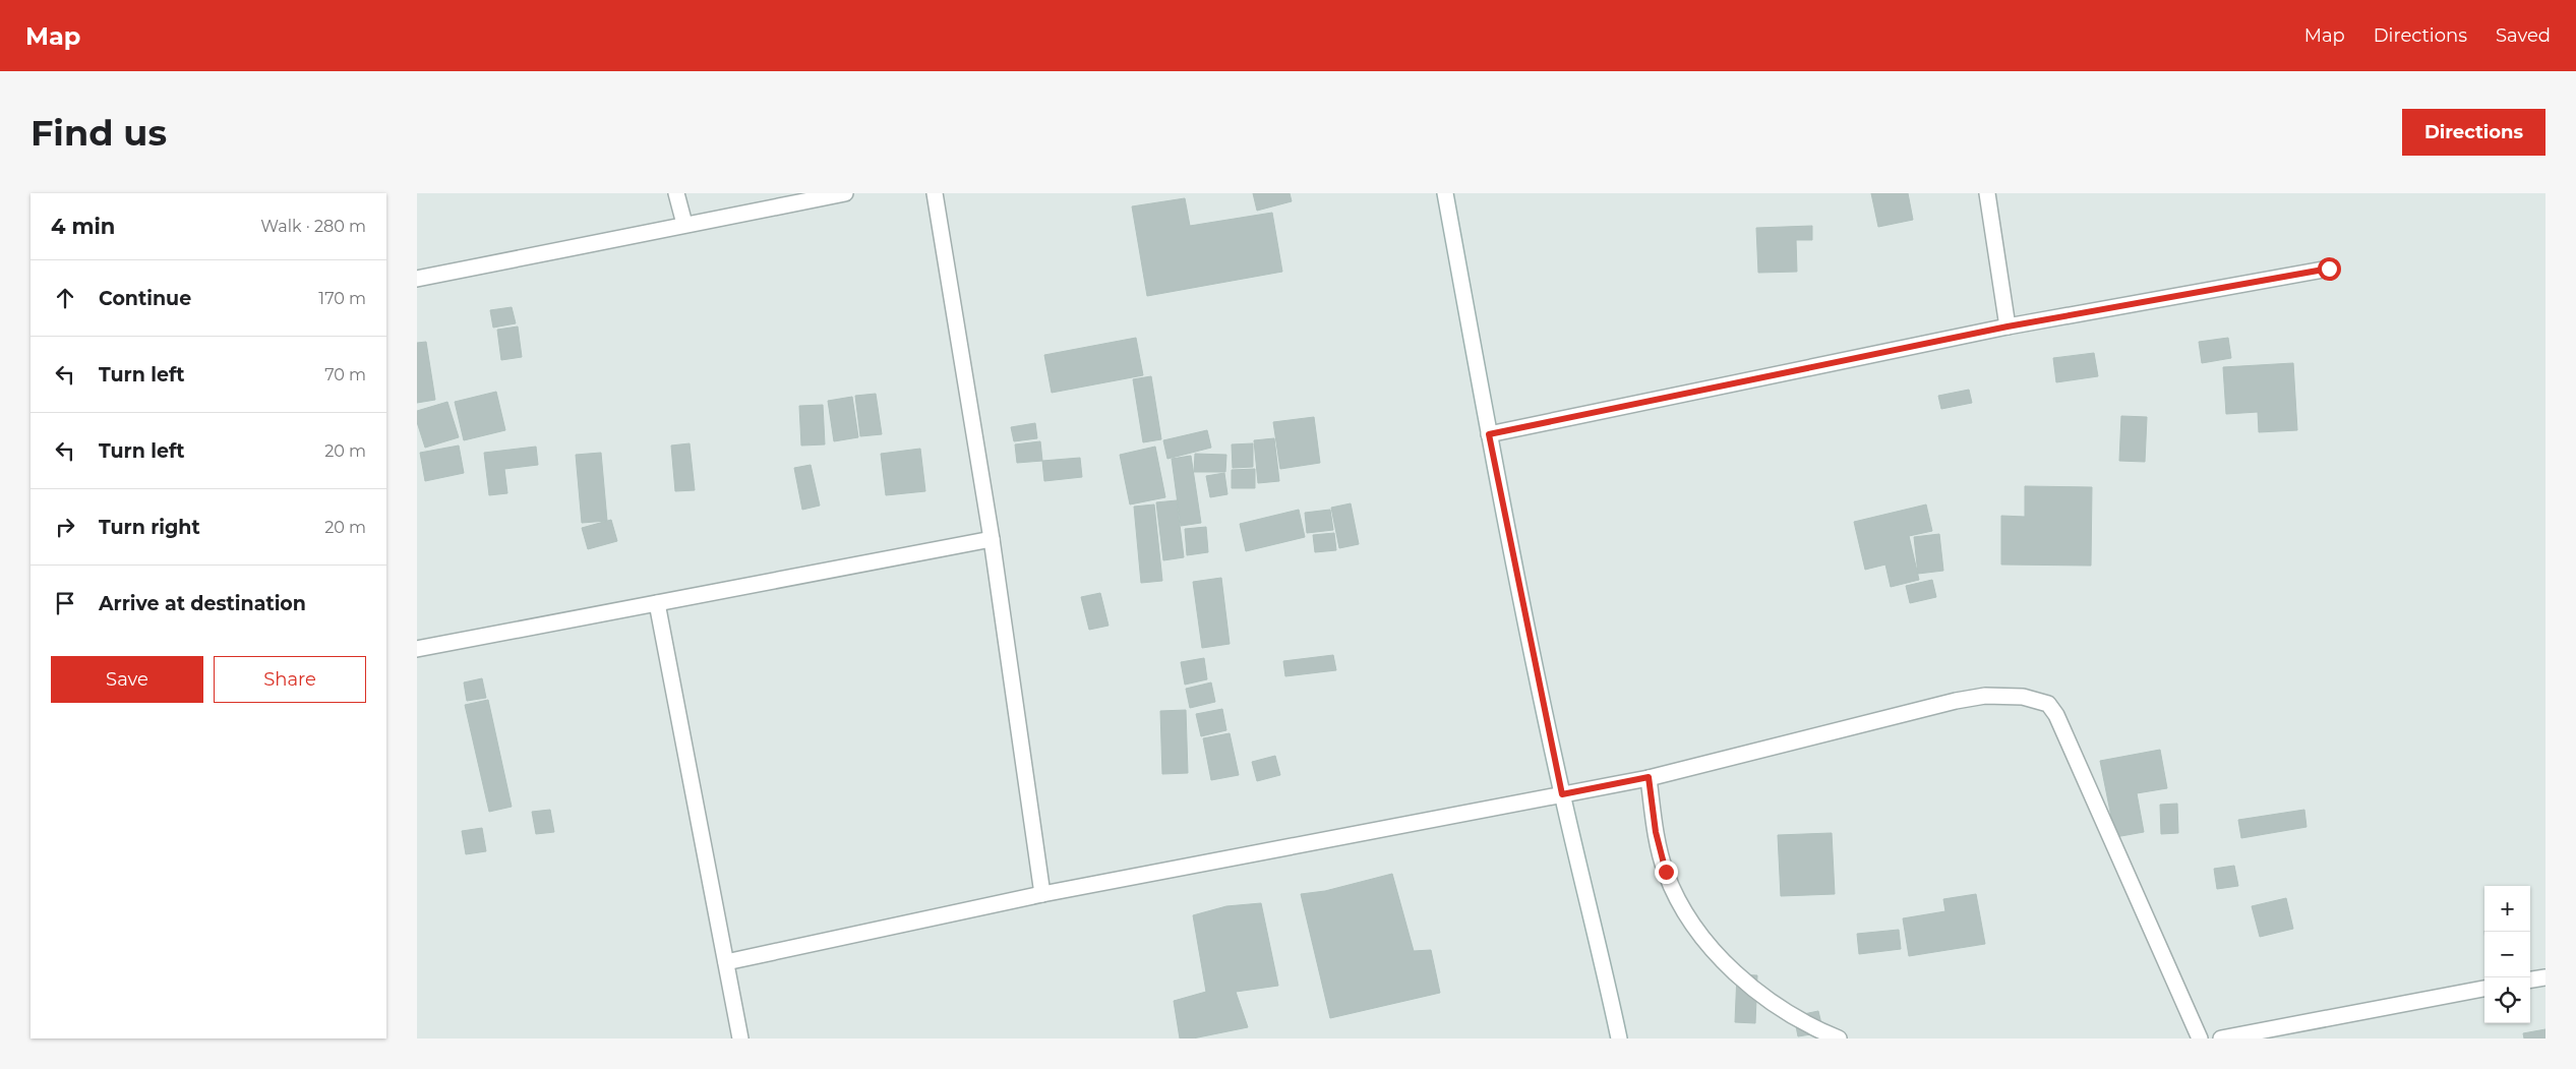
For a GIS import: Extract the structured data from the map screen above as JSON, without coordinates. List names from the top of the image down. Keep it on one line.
{"page":{"header":"Map","nav":["Map","Directions","Saved"],"buttons":["Directions",["Save","Share"]],"title":"Find us","heading":["4 min","Walk · 280 m"],"list":[["Continue","170 m"],["Turn left","70 m"],["Turn left","20 m"],["Turn right","20 m"],"Arrive at destination"],"map_buttons":["+","−"]}}
